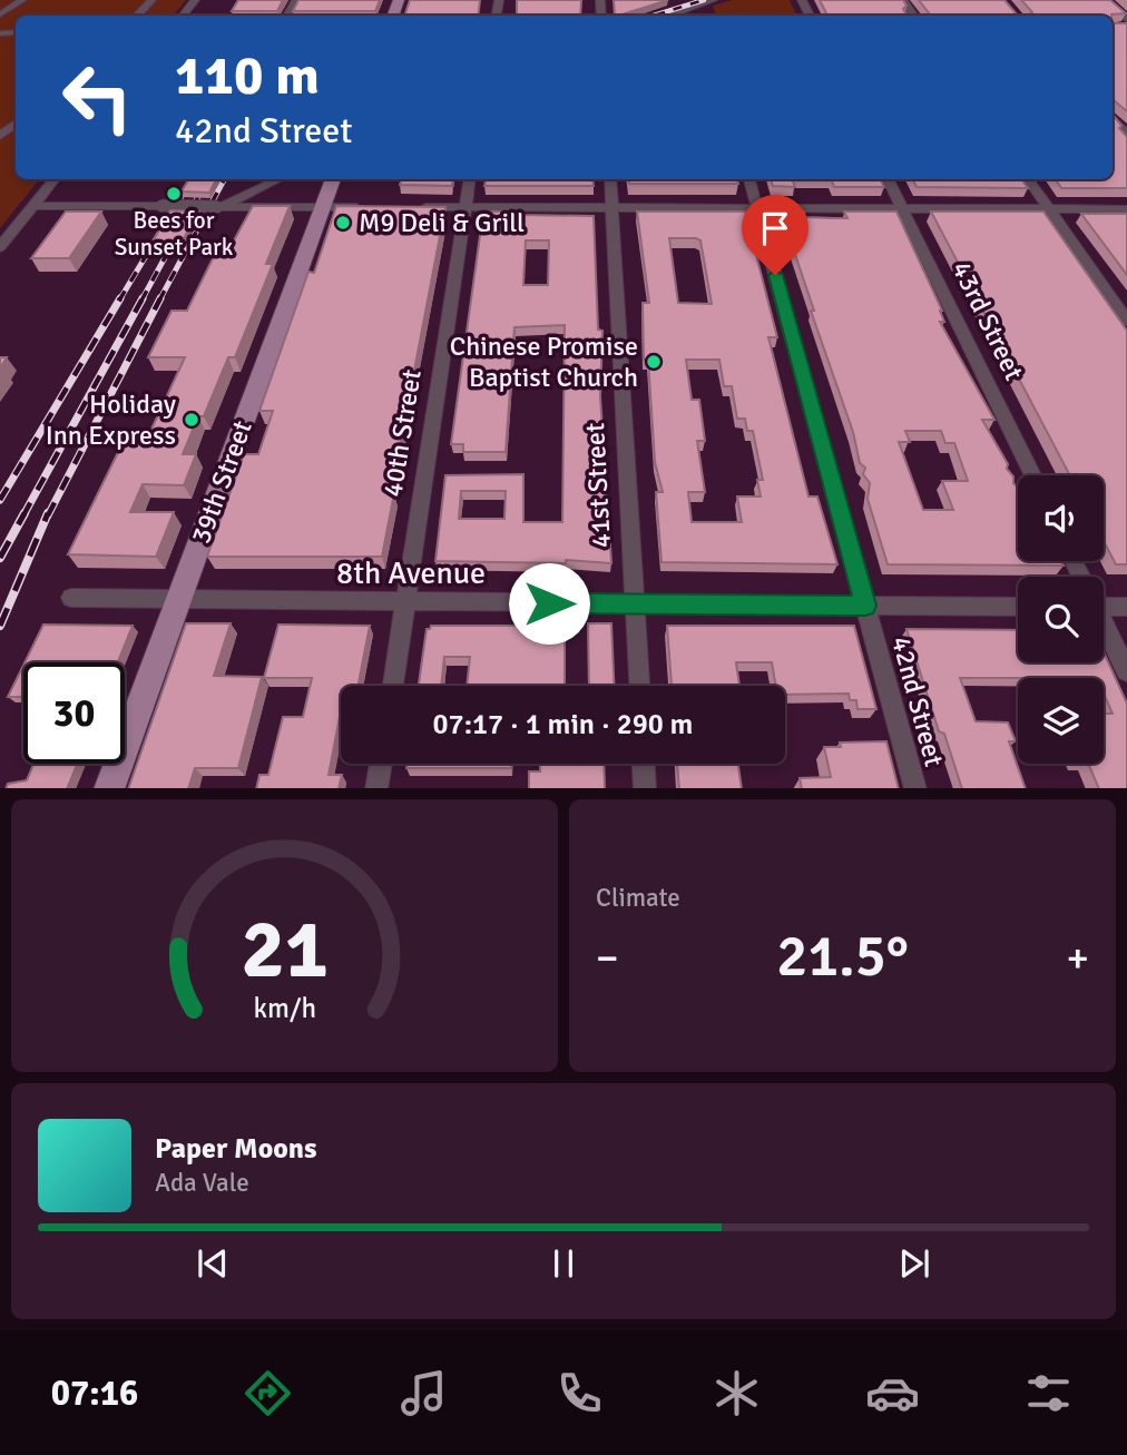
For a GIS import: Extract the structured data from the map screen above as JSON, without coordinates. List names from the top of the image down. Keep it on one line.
{"streets":{"main road":["39th Street"],"street":["43rd Street","40th Street","41st Street","8th Avenue","42nd Street"]},"crossings":[["40th Street","8th Avenue"],["39th Street","8th Avenue"],["41st Street","8th Avenue"],["8th Avenue","42nd Street"]],"places":["Bees for Sunset Park","M9 Deli & Grill","Chinese Promise Baptist Church","Holiday Inn Express"],"page":{"turn":["110 m","42nd Street"],"limit":"30","trip":"07:17 · 1 min · 290 m","tile":"Climate","heat":["−","21.5°","+"],"song":["Paper Moons","Ada Vale"],"tabs":"07:16","gauge":["21","km/h"]}}
